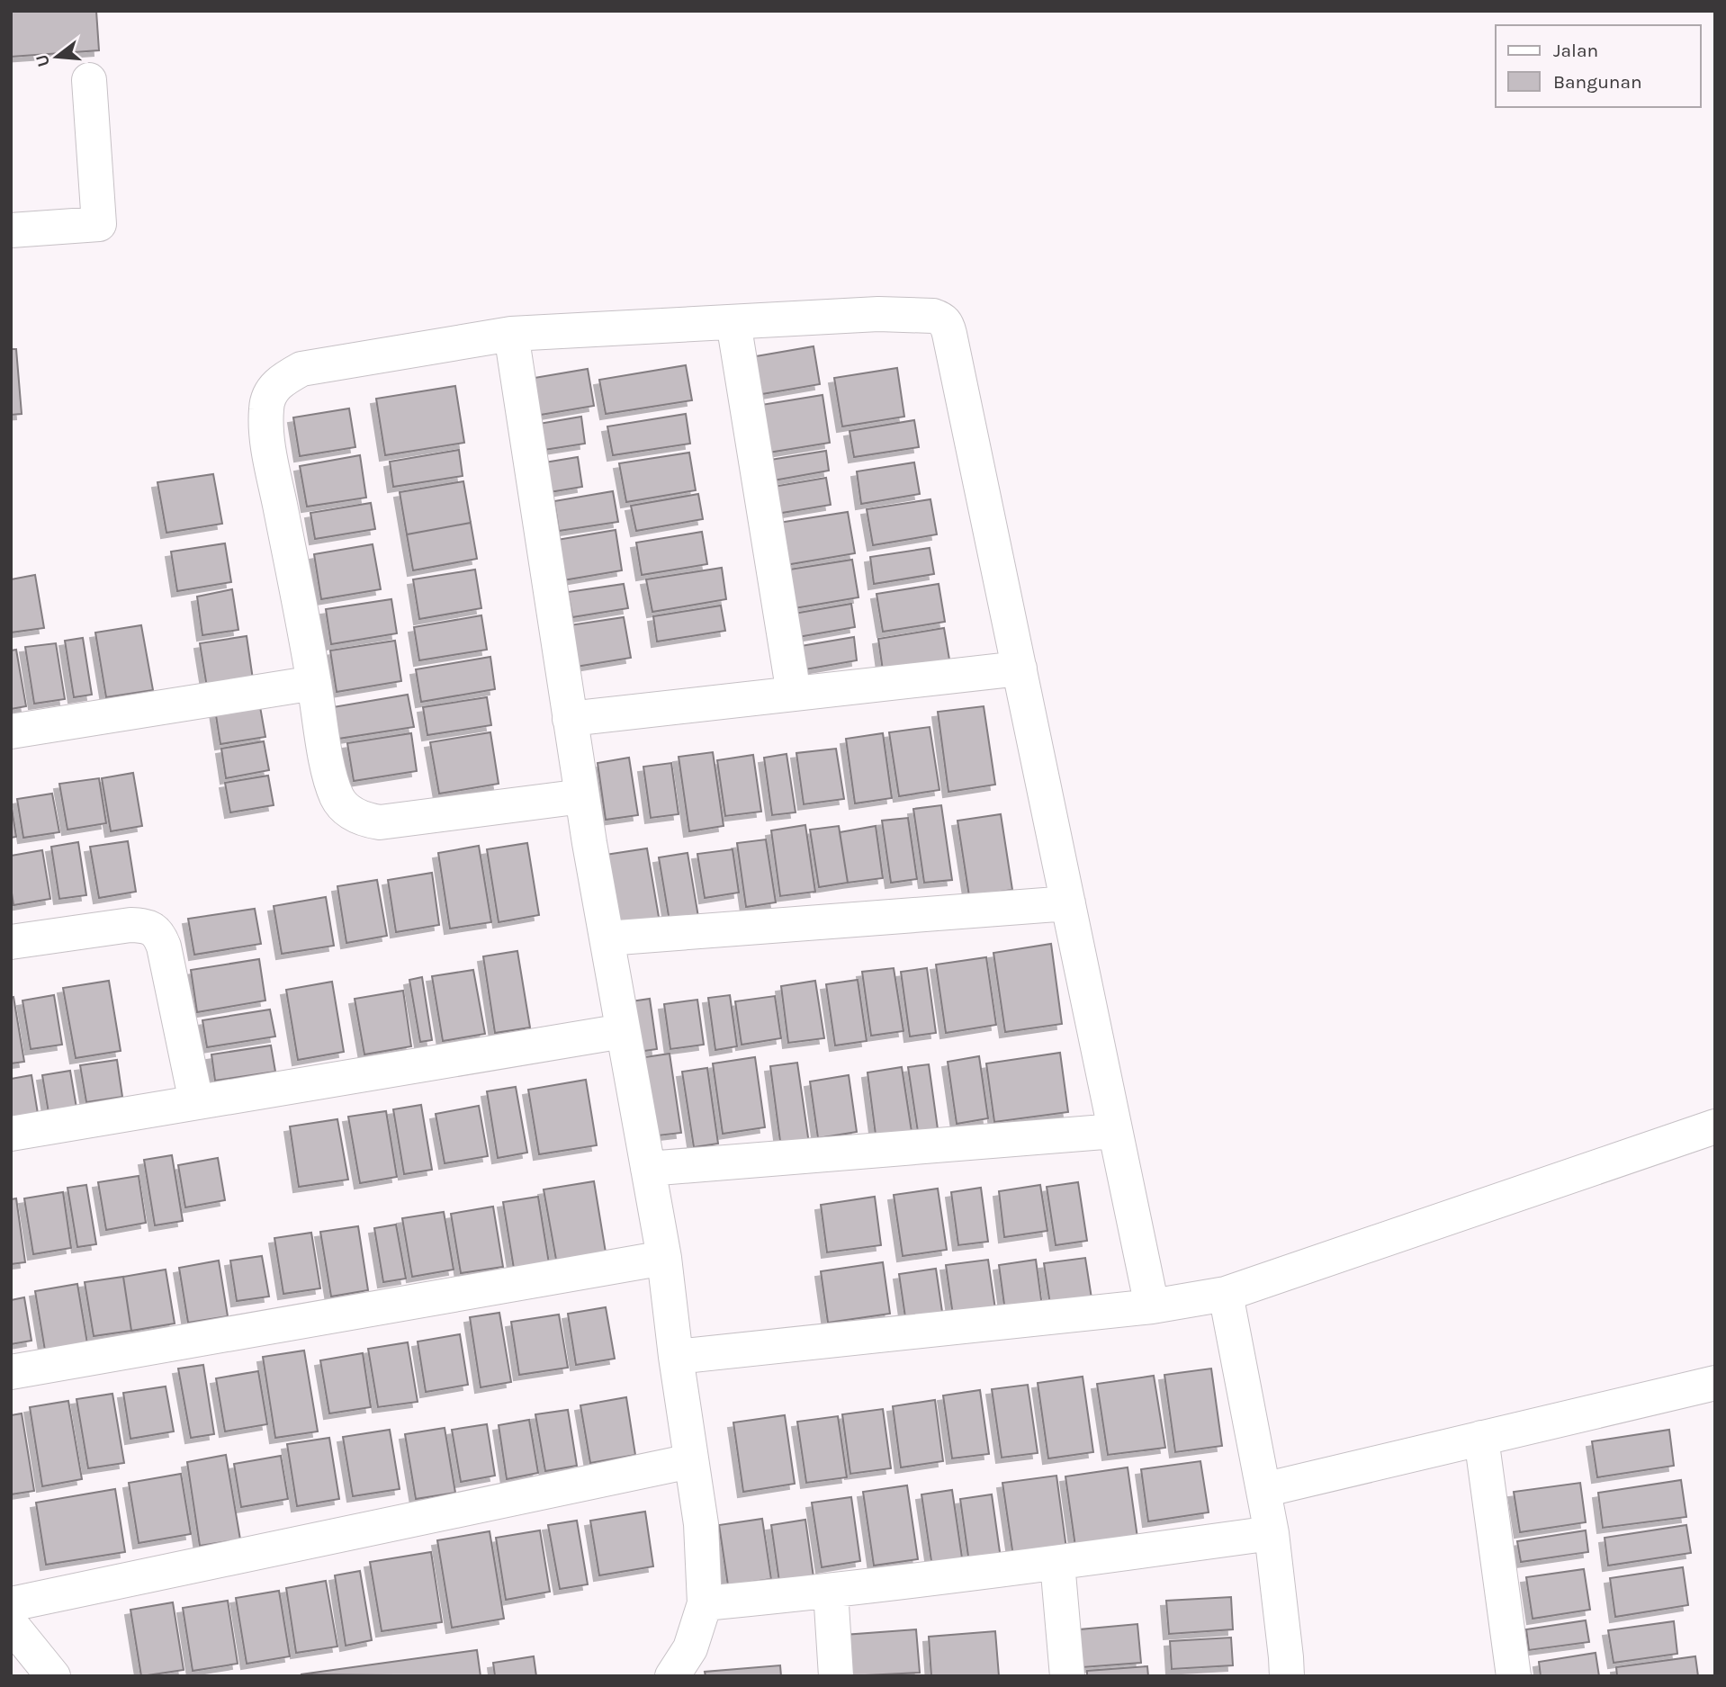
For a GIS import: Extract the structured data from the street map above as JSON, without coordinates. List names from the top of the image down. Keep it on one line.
{"legend":["Jalan","Bangunan"],"north":"left"}
